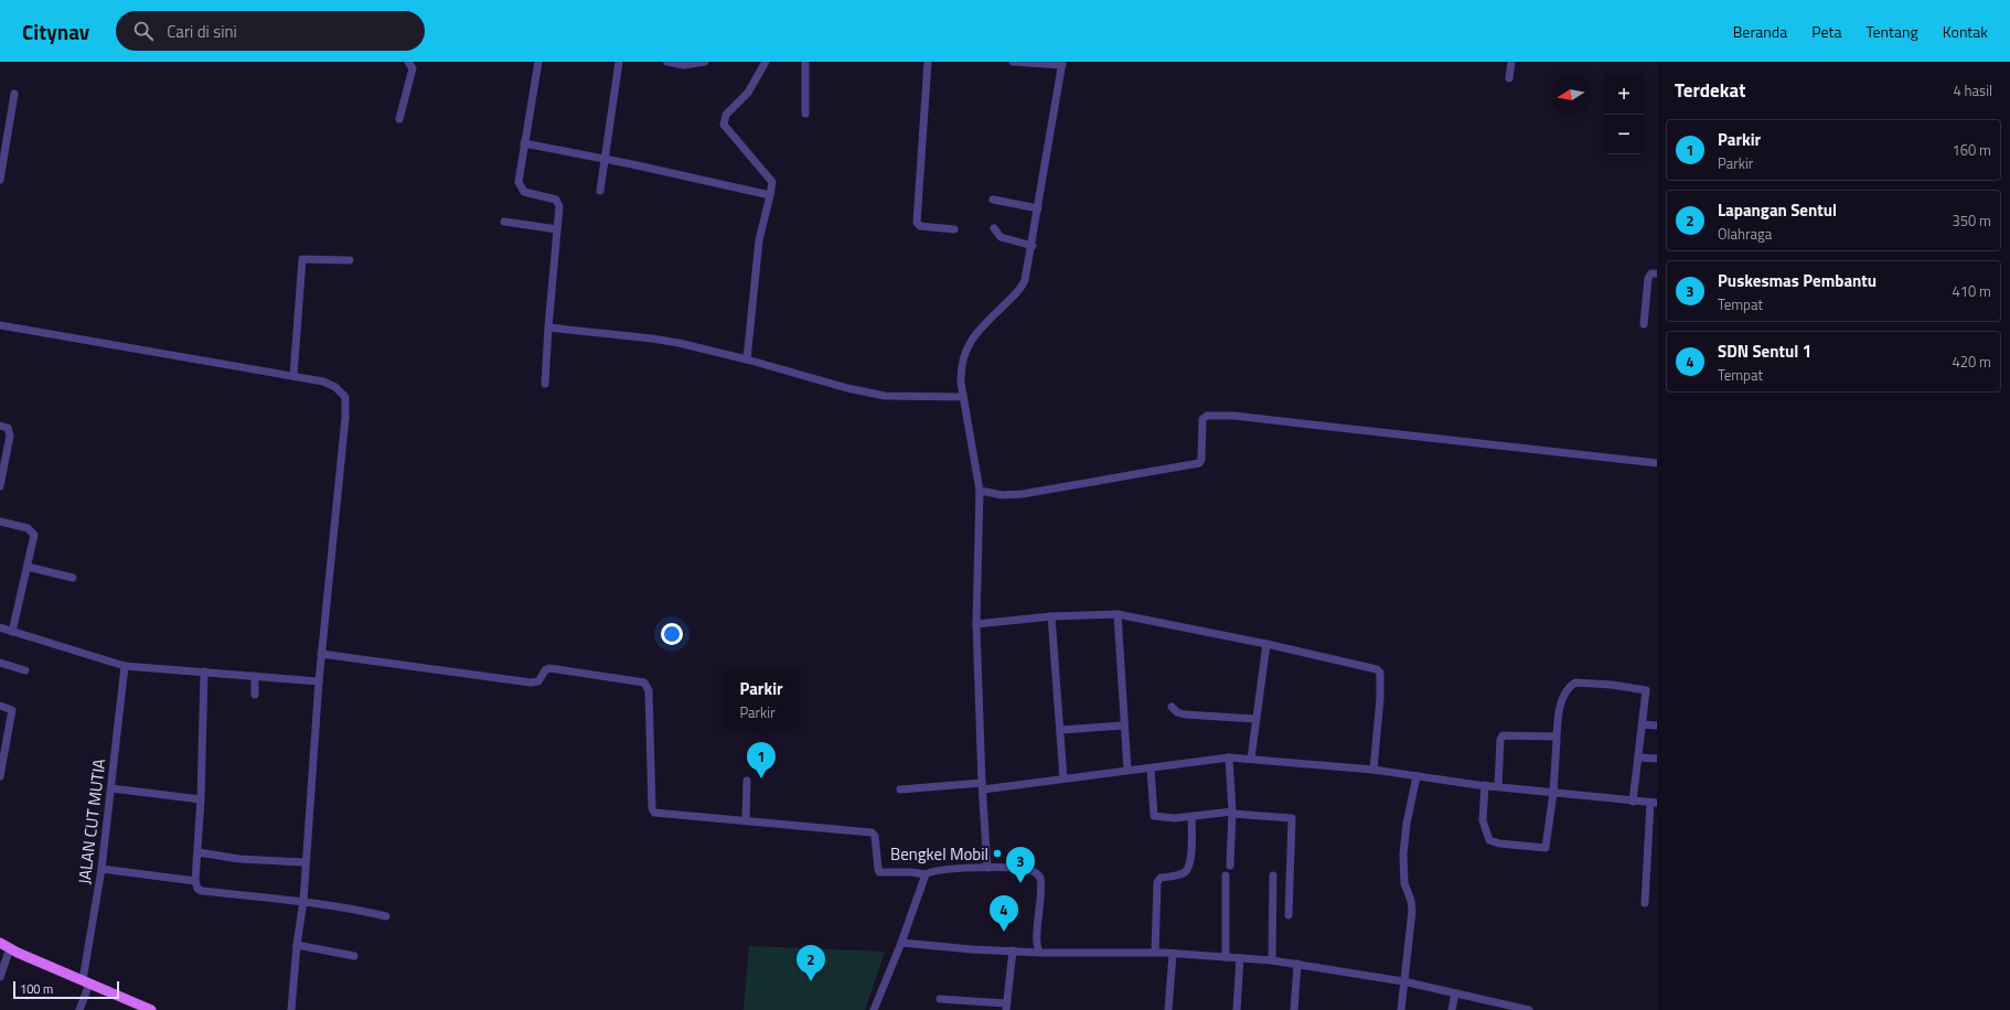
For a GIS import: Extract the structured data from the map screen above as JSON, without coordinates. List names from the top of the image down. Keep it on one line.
{"streets":{"street":["JALAN CUT MUTIA"]},"places":["Bengkel Mobil"],"scale_bar":"100 m","north":"left","page":{"header":"Citynav","search":"Cari di sini","nav":["Beranda","Peta","Tentang","Kontak"],"heading":["Terdekat","4 hasil"],"map_buttons":["+","−"],"list":[{"mark":"1","name":"Parkir","note":"Parkir","value":"160 m"},{"mark":"2","name":"Lapangan Sentul","note":"Olahraga","value":"350 m"},{"mark":"3","name":"Puskesmas Pembantu","note":"Tempat","value":"410 m"},{"mark":"4","name":"SDN Sentul 1","note":"Tempat","value":"420 m"}],"popup":["Parkir","Parkir"],"pins":["1","3","4","2"],"scale":"100 m"}}
